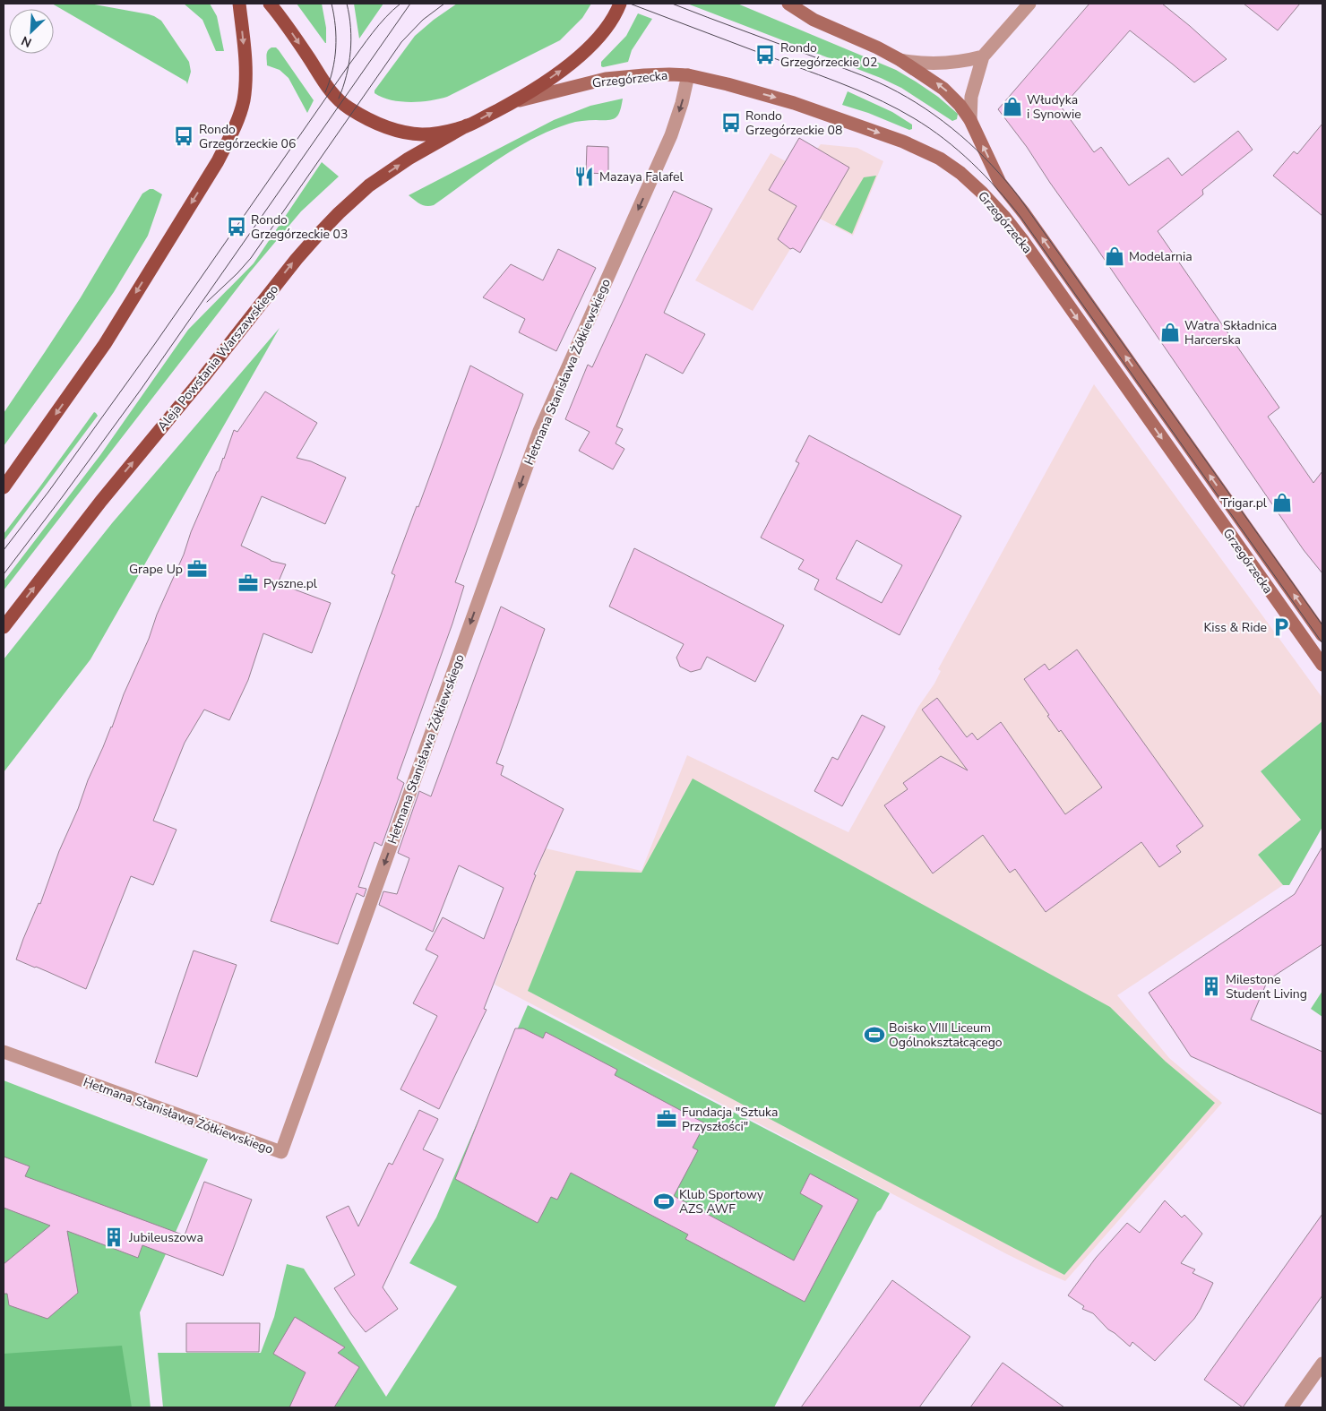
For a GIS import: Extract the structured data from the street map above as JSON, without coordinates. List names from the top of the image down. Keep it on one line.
{"streets":{"main road":["Aleja Powstania Warszawskiego"],"street":["Grzegórzecka","Hetmana Stanisława Żółkiewskiego"]},"crossings":[["Grzegórzecka","Hetmana Stanisława Żółkiewskiego"]],"one_way":["Hetmana Stanisława Żółkiewskiego"],"places":{"bus stop":["Rondo Grzegórzeckie 02","Rondo Grzegórzeckie 08","Rondo Grzegórzeckie 06","Rondo Grzegórzeckie 03"],"shop":["Włudyka i Synowie","Modelarnia","Watra Składnica Harcerska","Trigar.pl"],"restaurant":["Mazaya Falafel"],"office":["Grape Up","Pyszne.pl","Fundacja \"Sztuka Przyszłości\""],"parking":["Kiss & Ride"],"building":["Milestone Student Living","Jubileuszowa"],"sports":["Boisko VIII Liceum Ogólnokształcącego","Klub Sportowy AZS AWF"]},"north":"bottom left"}
